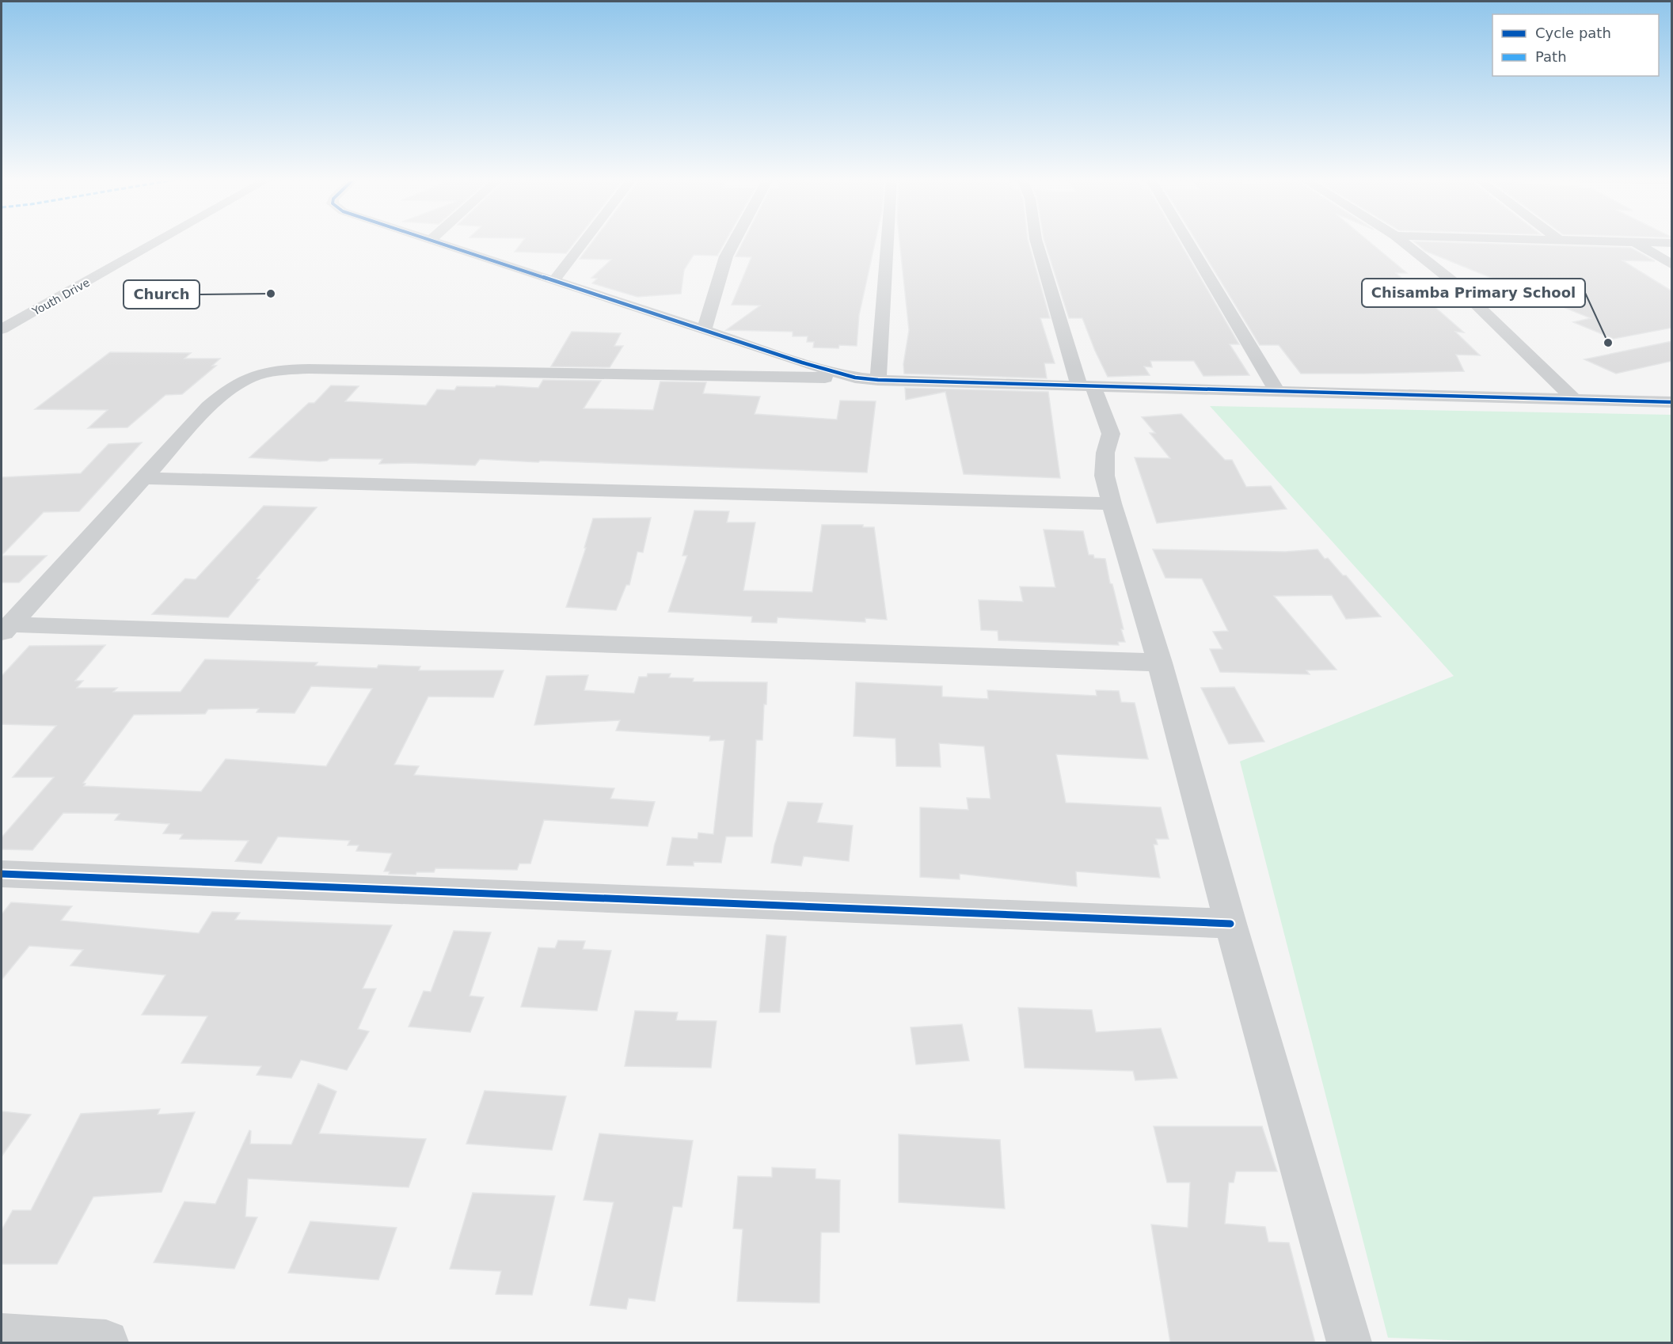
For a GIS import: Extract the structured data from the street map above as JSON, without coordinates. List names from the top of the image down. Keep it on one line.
{"streets":{"street":["Youth Drive"]},"places":["Church","Chisamba Primary School"],"legend":["Cycle path","Path"]}
